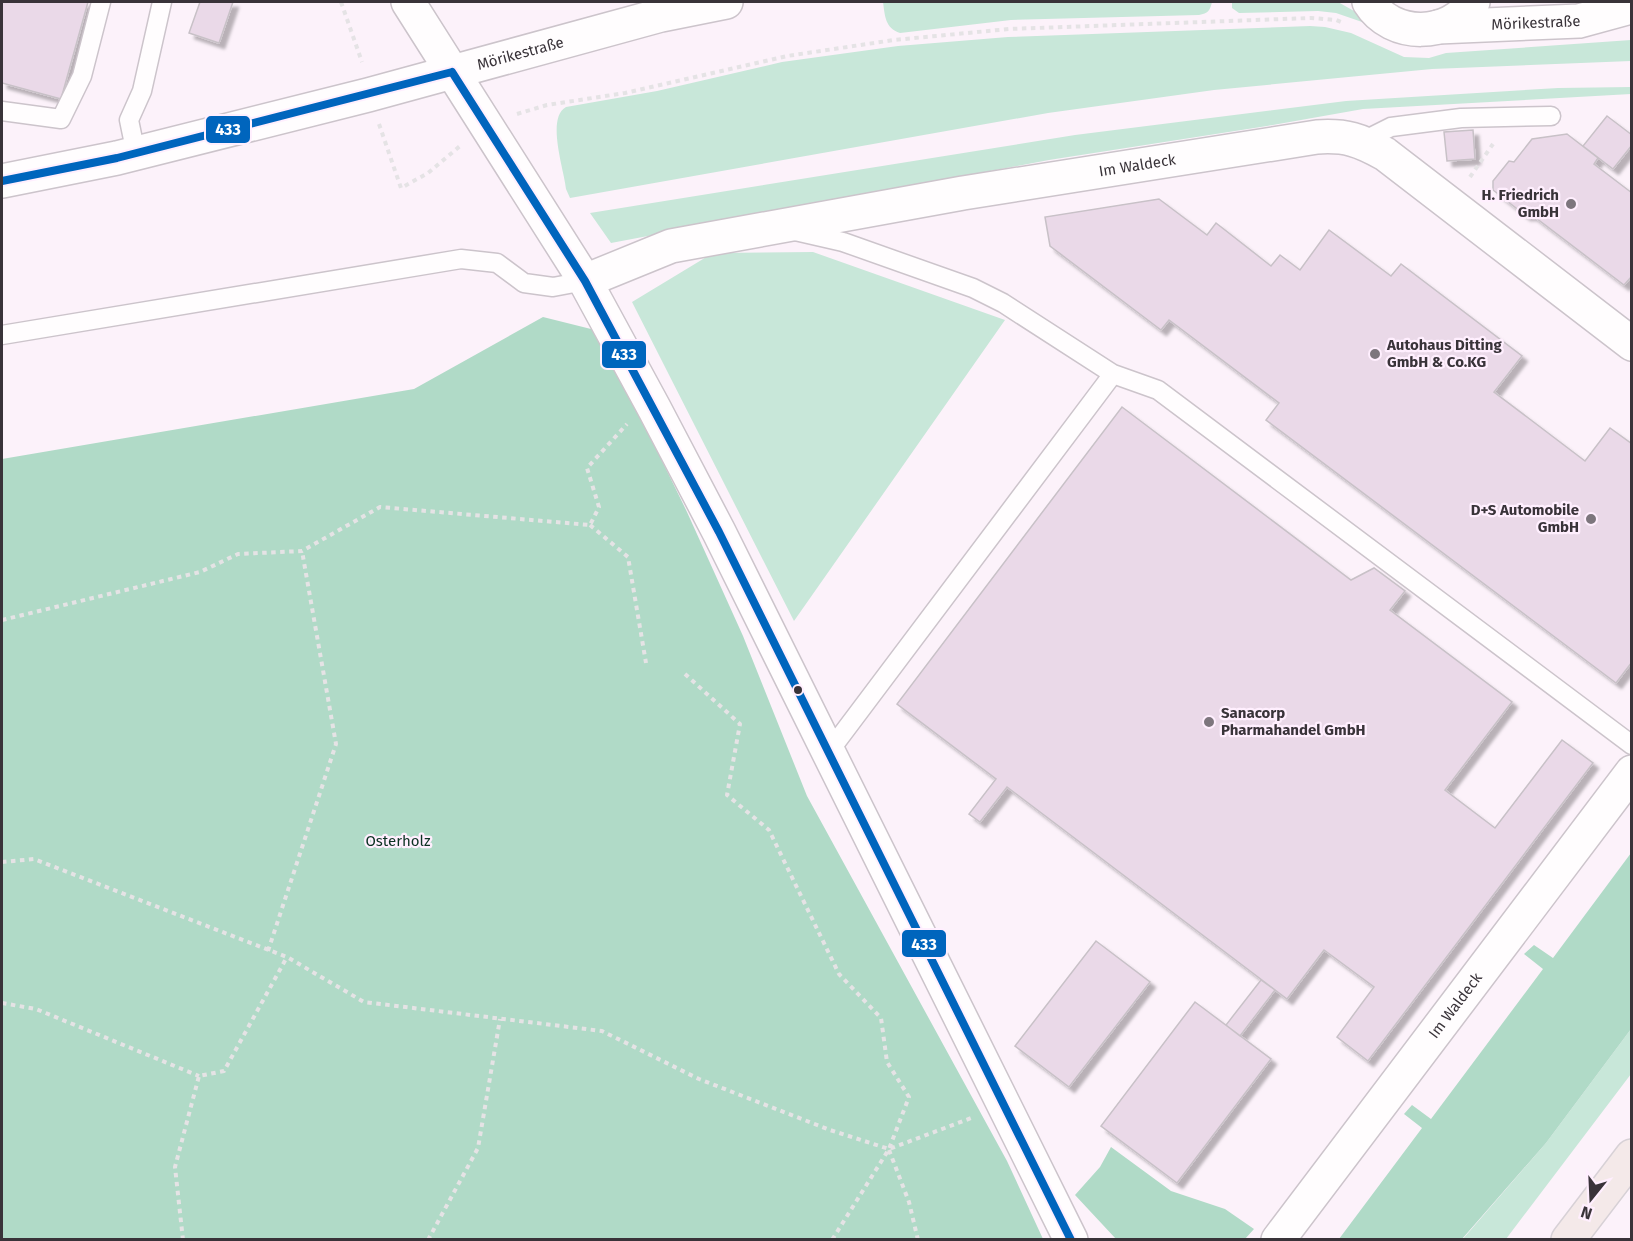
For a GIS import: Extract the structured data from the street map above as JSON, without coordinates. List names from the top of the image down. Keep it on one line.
{"streets":{"street":["Mörikestraße","Im Waldeck"]},"parks":["Osterholz"],"places":["H. Friedrich GmbH","Autohaus Ditting GmbH & Co.KG","D+S Automobile GmbH","Sanacorp Pharmahandel GmbH"],"lines":["transit line 433"],"north":"bottom"}
